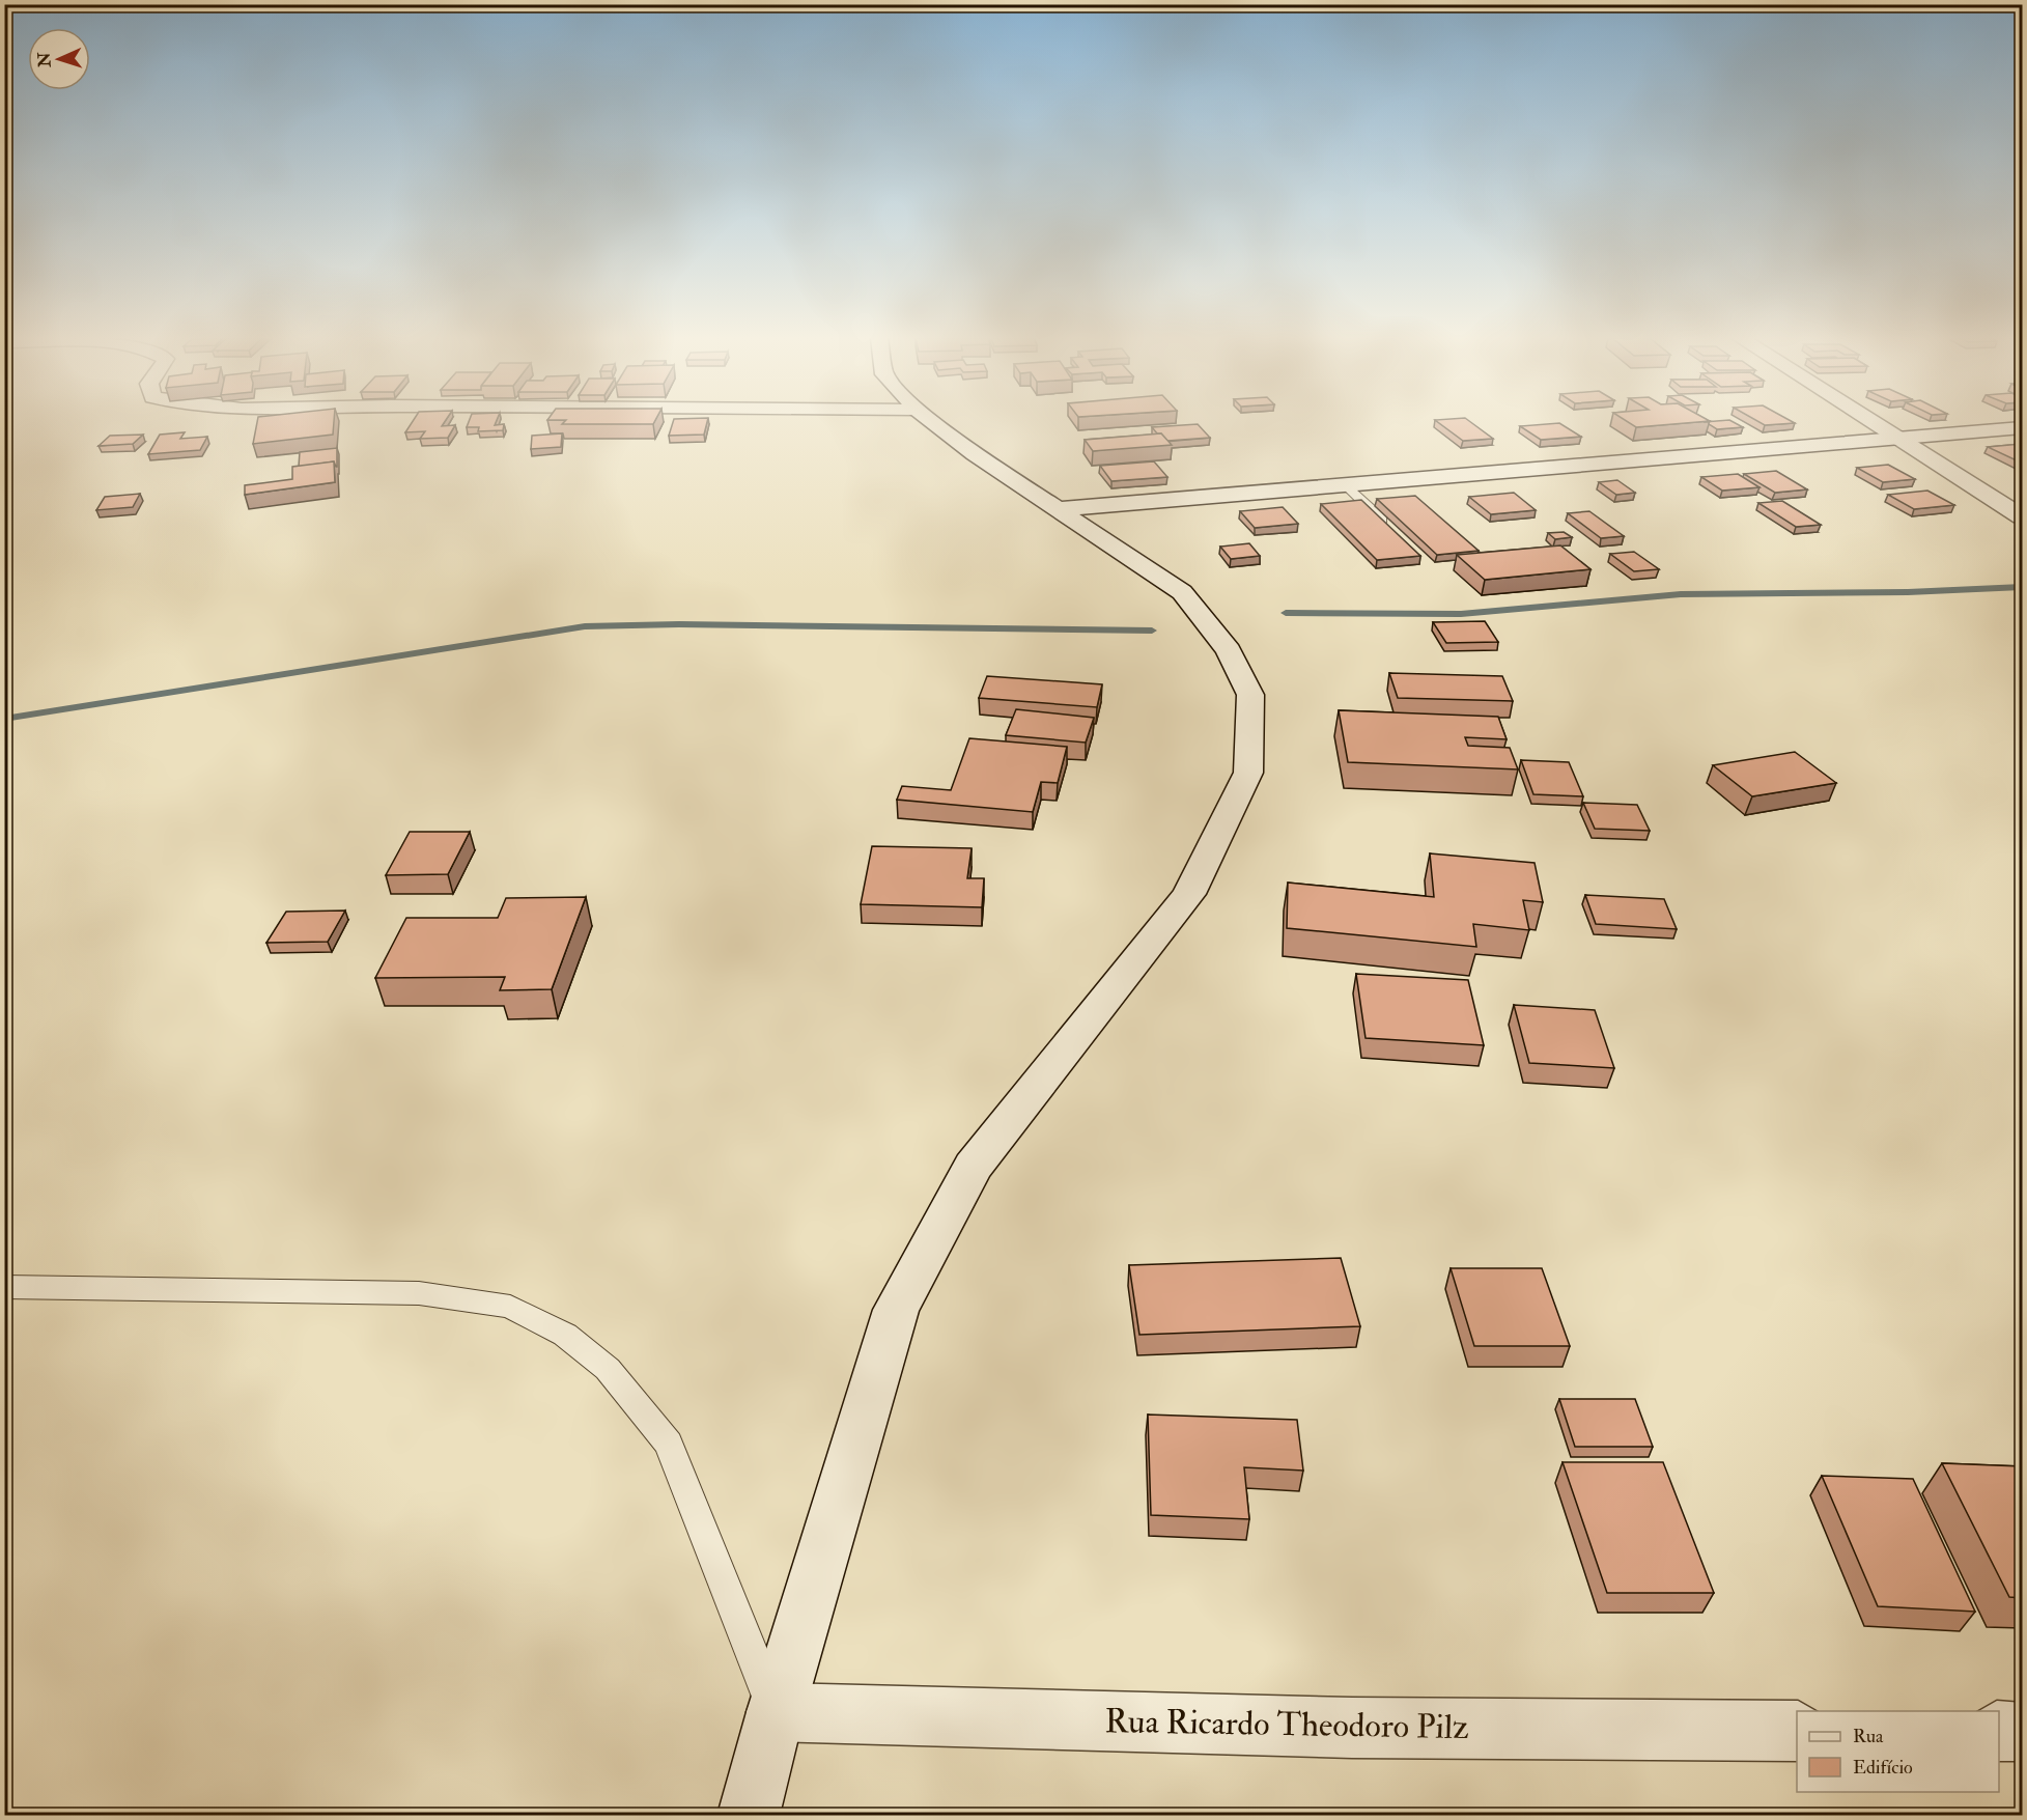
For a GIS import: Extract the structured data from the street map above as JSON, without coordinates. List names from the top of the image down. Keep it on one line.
{"streets":{"street":["Rua Ricardo Theodoro Pilz"]},"legend":["Rua","Edifício"],"north":"left"}
